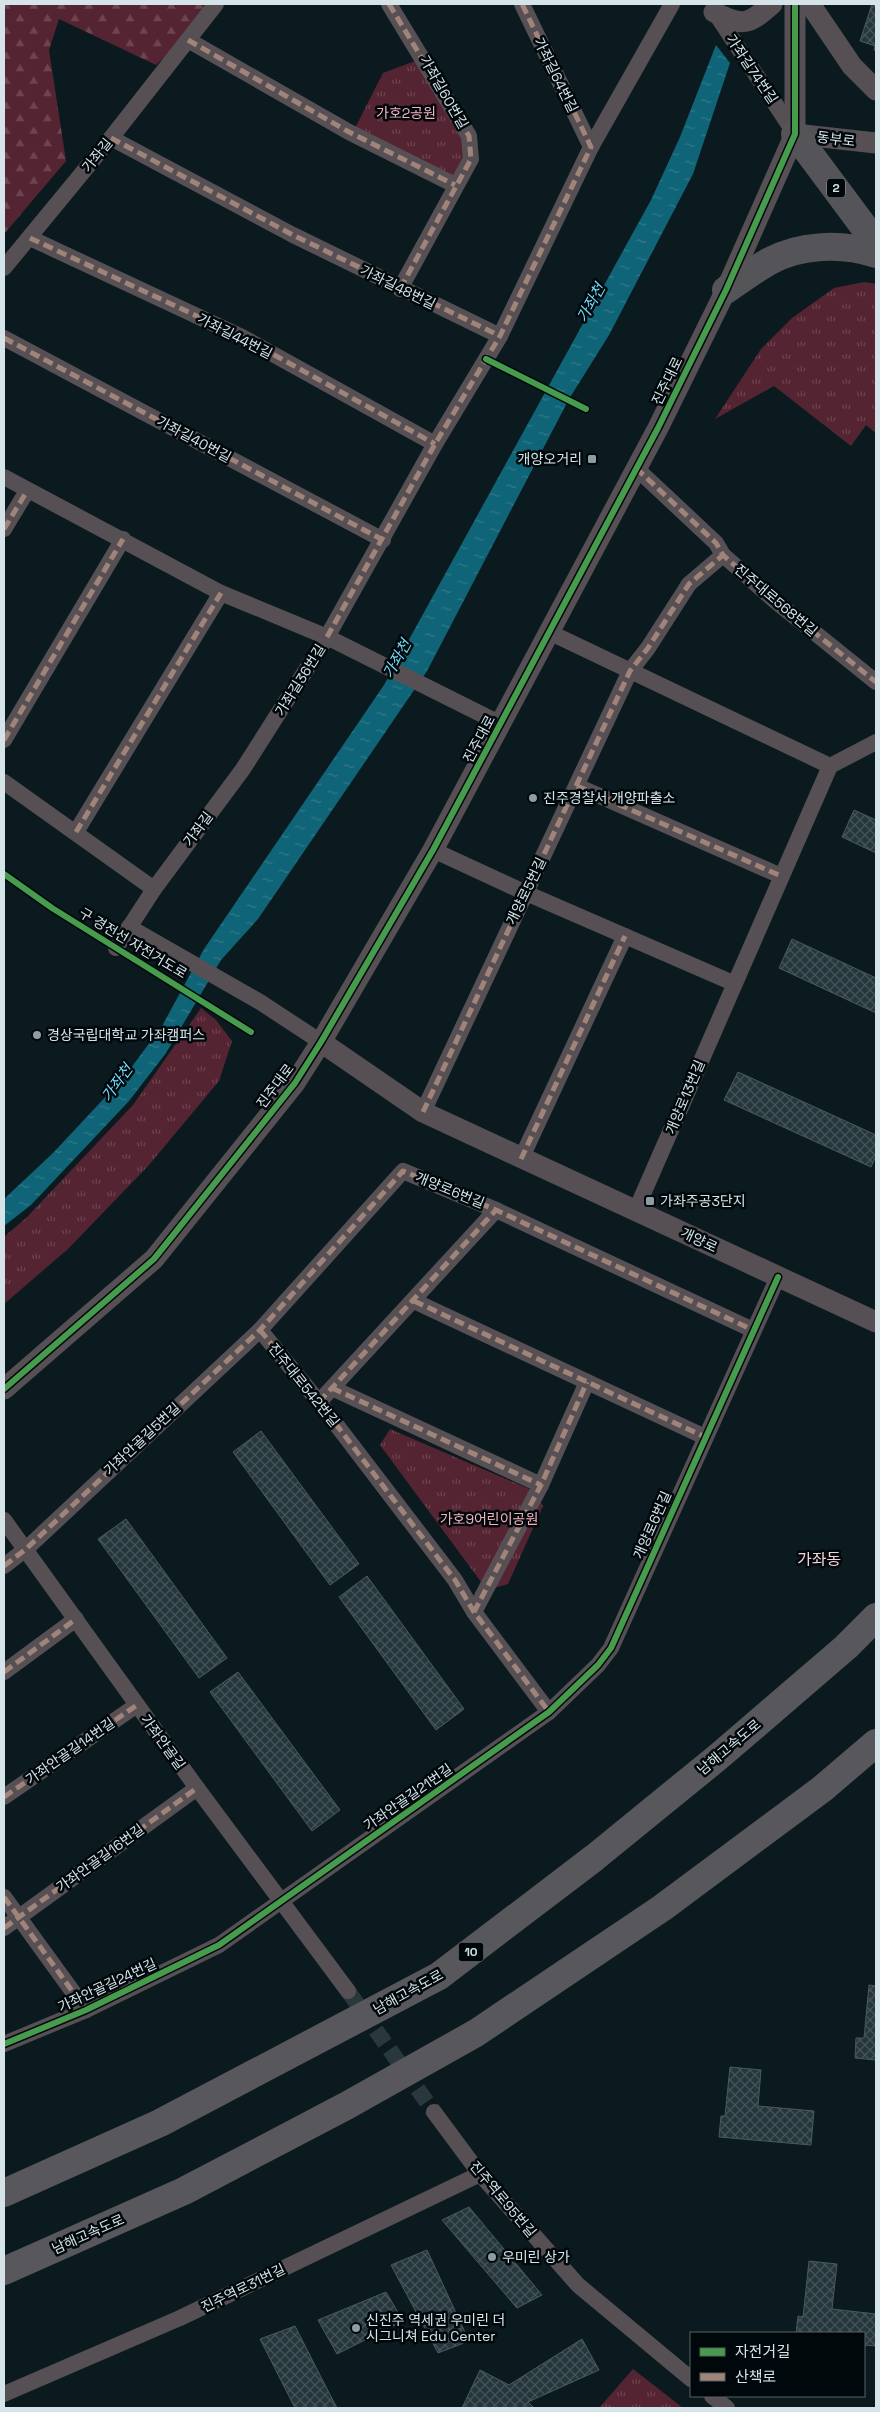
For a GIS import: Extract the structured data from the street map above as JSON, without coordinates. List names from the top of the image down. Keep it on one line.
{"streets":{"highway":["2","남해고속도로","10"],"street":["가좌길74번길","가좌길64번길","가좌길60번길","동부로","가좌길","가좌길48번길","가좌길44번길","진주대로","가좌길40번길","진주대로568번길","가좌길36번길","개양로5번길","개양로13번길","개양로6번길","개양로","진주대로542번길","가좌안골길5번길","가좌안골길","가좌안골길14번길","가좌안골길21번길","가좌안골길16번길","가좌안골길24번길","진주역로95번길","진주역로31번길"],"cycle path":["구 경전선 자전거도로"]},"crossings":[["가좌길74번길","동부로"],["가좌길74번길","2"],["가좌길74번길","진주대로"],["가좌길60번길","가좌길48번길"],["동부로","2"],["동부로","진주대로"],["가좌길","가좌길48번길"],["가좌길","가좌길44번길"],["가좌길","가좌길36번길"],["2","진주대로"],["진주대로","개양로"],["진주대로568번길","개양로5번길"],["개양로5번길","개양로"],["개양로13번길","개양로"],["개양로6번길","진주대로542번길"],["개양로6번길","가좌안골길21번길"],["진주대로542번길","가좌안골길5번길"],["진주대로542번길","가좌안골길21번길"],["가좌안골길5번길","가좌안골길"],["가좌안골길","가좌안골길14번길"],["가좌안골길","가좌안골길21번길"],["가좌안골길","가좌안골길16번길"],["가좌안골길","가좌안골길24번길"],["가좌안골길21번길","가좌안골길24번길"],["진주역로95번길","진주역로31번길"]],"districts":["가좌동"],"water":["가좌천"],"parks":["가호2공원","가호9어린이공원"],"places":{"transit":["개양오거리","가좌주공3단지"],"other":["진주경찰서 개양파출소","경상국립대학교 가좌캠퍼스","우미린 상가","신진주 역세권 우미린 더 시그니쳐 Edu Center"]},"legend":["자전거길","산책로"]}
